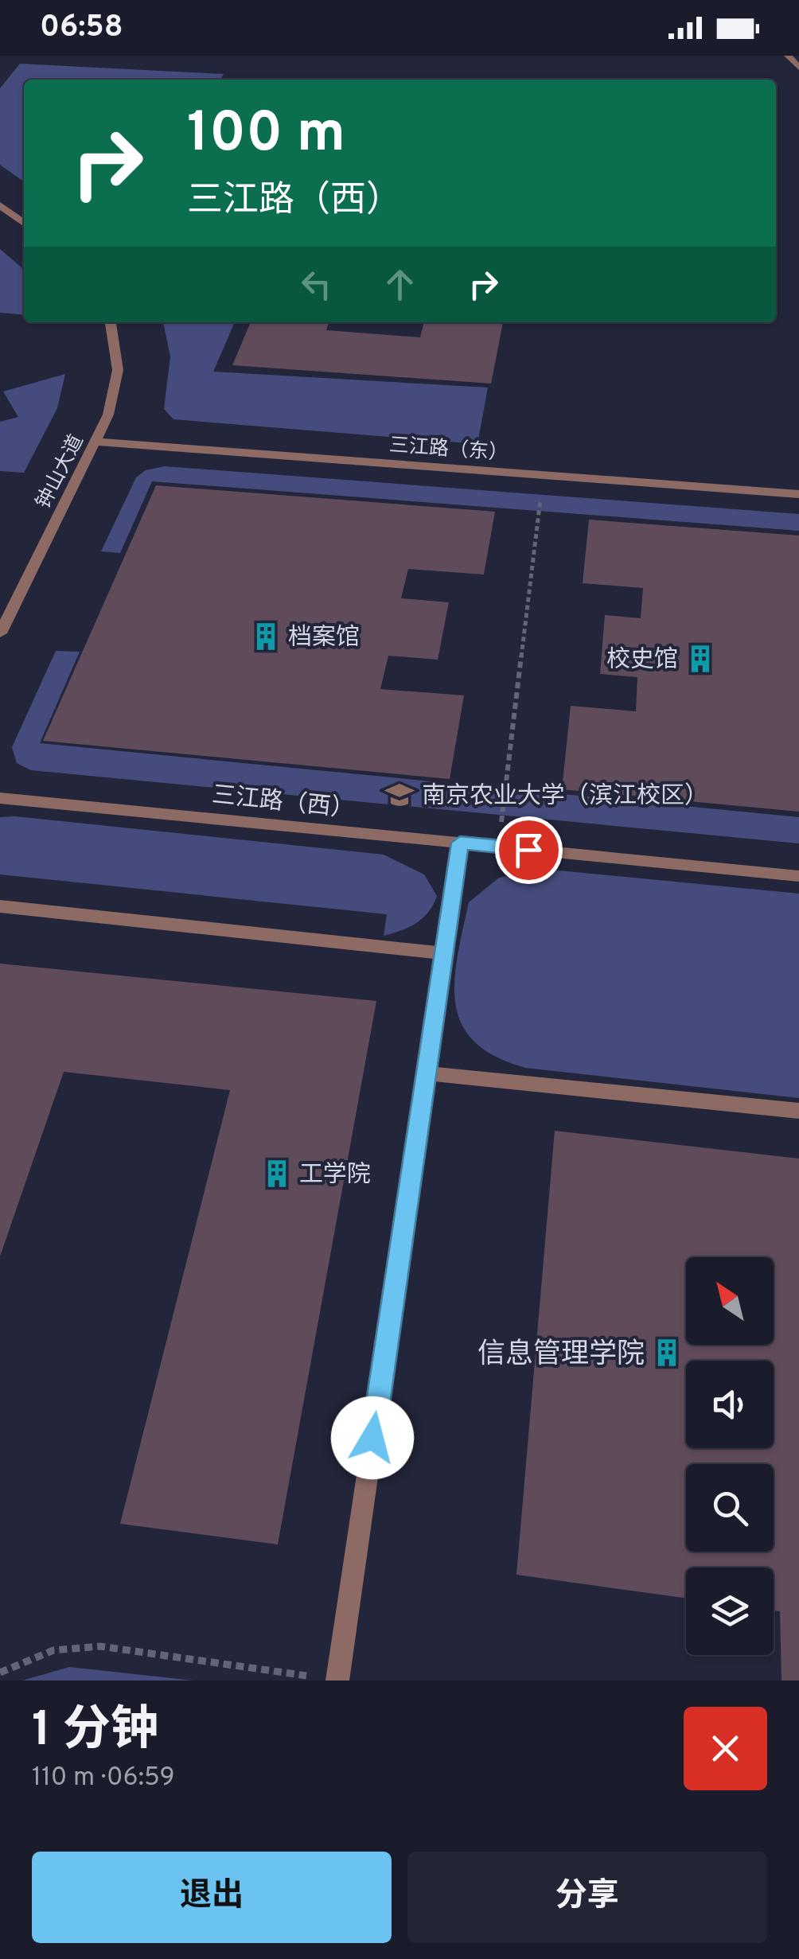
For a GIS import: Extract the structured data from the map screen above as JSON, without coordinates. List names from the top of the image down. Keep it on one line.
{"streets":{"lane":["三江路（东）","钟山大道","三江路（西）"]},"crossings":[["三江路（东）","钟山大道"]],"places":{"building":["档案馆","校史馆","工学院","信息管理学院"],"school or university":["南京农业大学（滨江校区）"]},"north":"top left","page":{"status":"06:58","turn":["100 m","三江路（西）"],"heading":["1 分钟","110 m · 06:59"],"buttons":["退出","分享"]}}
